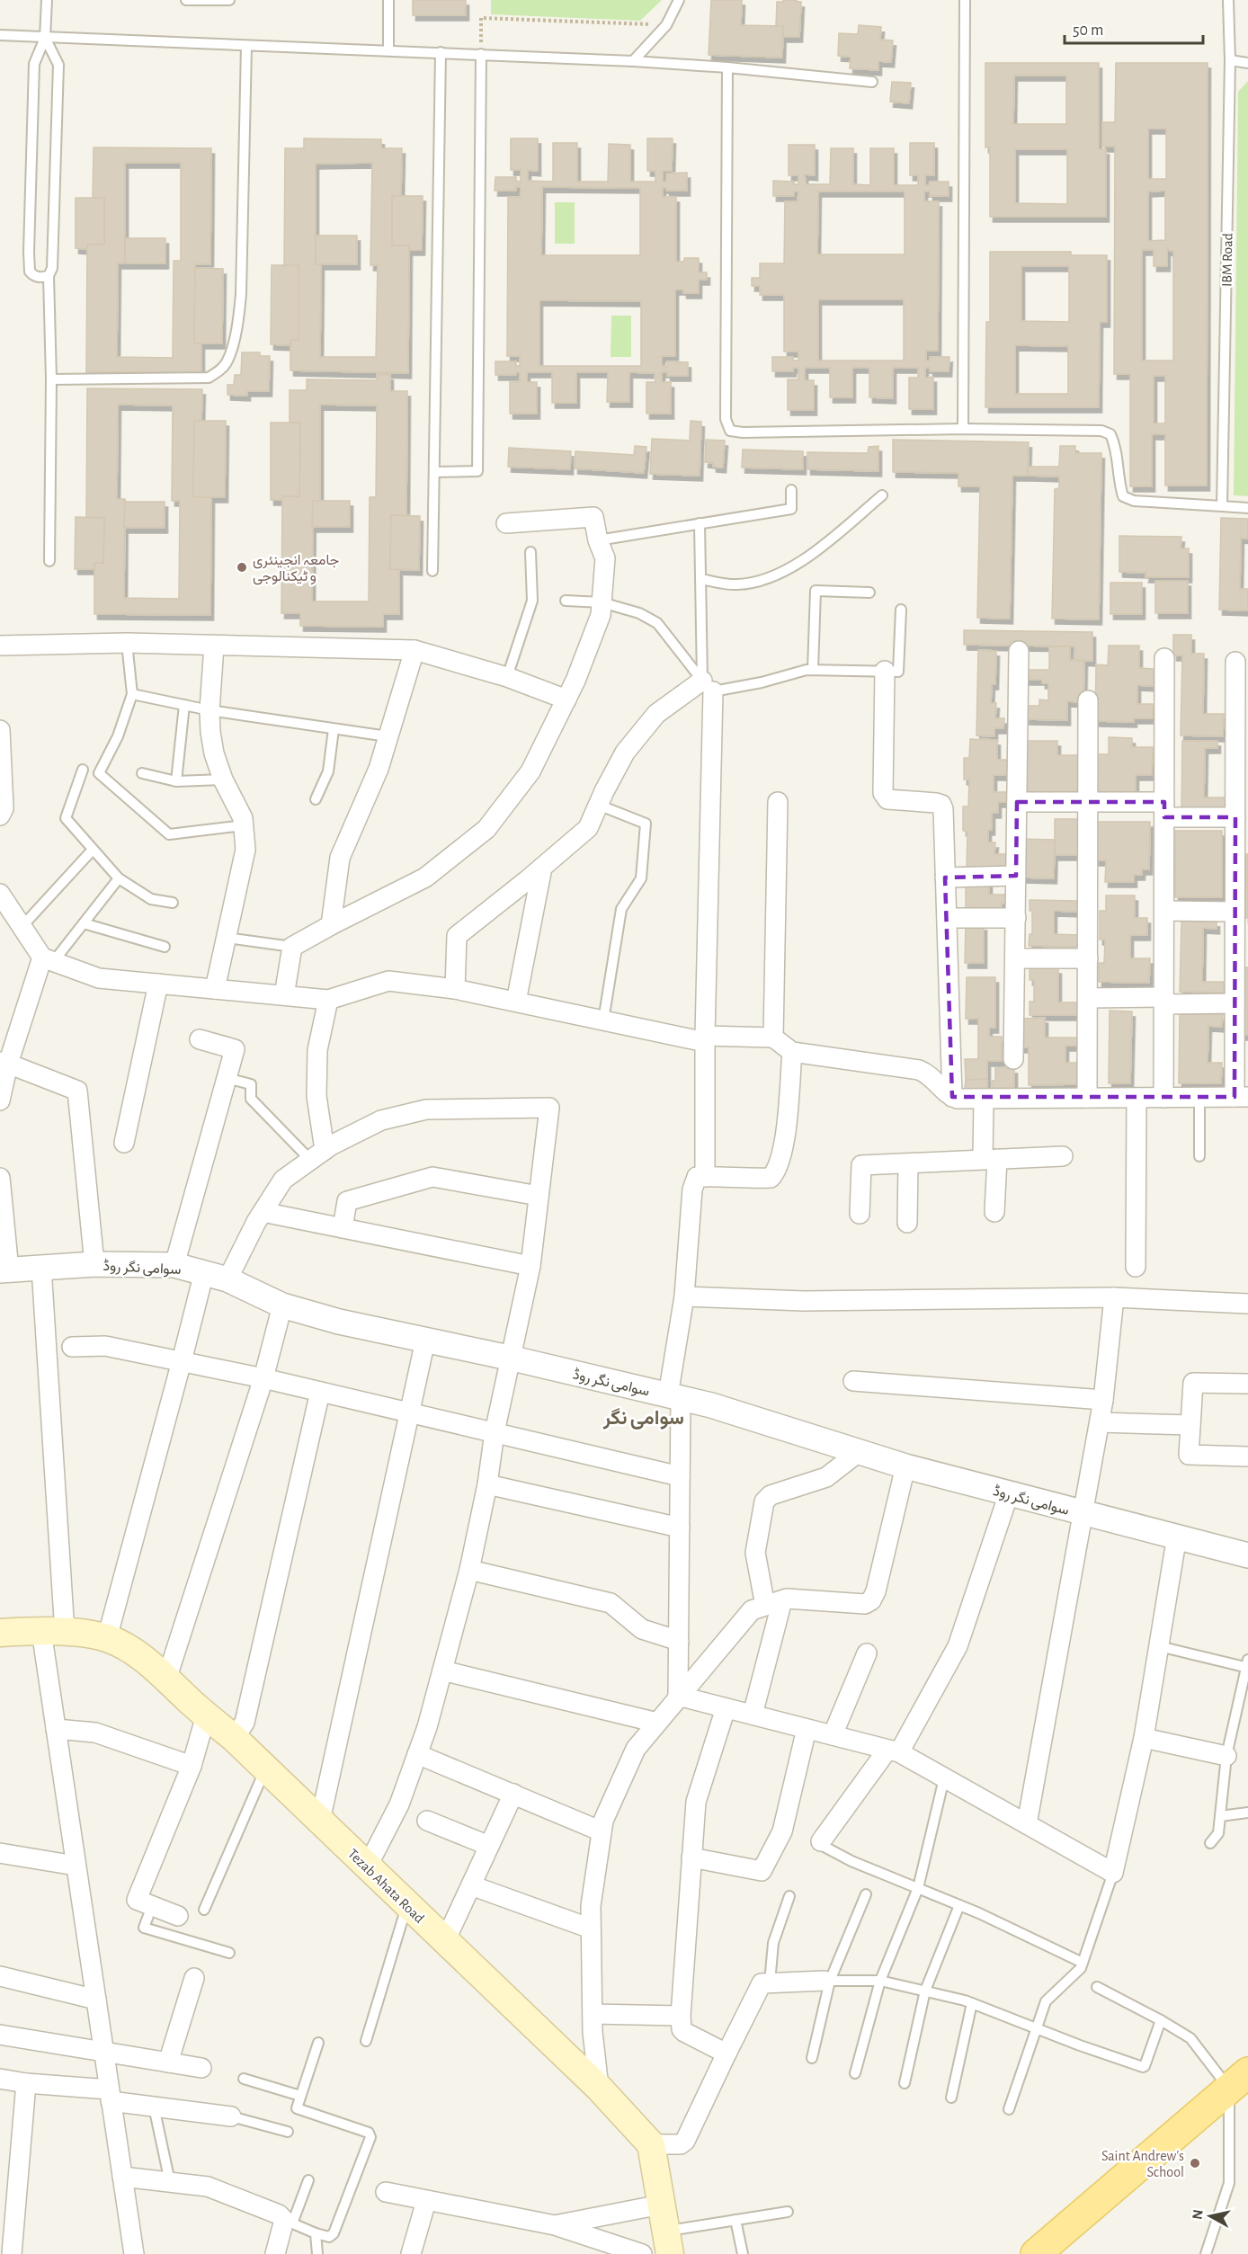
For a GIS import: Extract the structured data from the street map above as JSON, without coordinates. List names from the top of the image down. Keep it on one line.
{"streets":{"main road":["Tezab Ahata Road"],"street":["سوامی نگر روڈ"],"lane":["IBM Road"]},"districts":["سوامی نگر"],"places":["جامعہ انجینئری و ٹیکنالوجی","Saint Andrew's School"],"scale_bar":"50 m","north":"left"}
